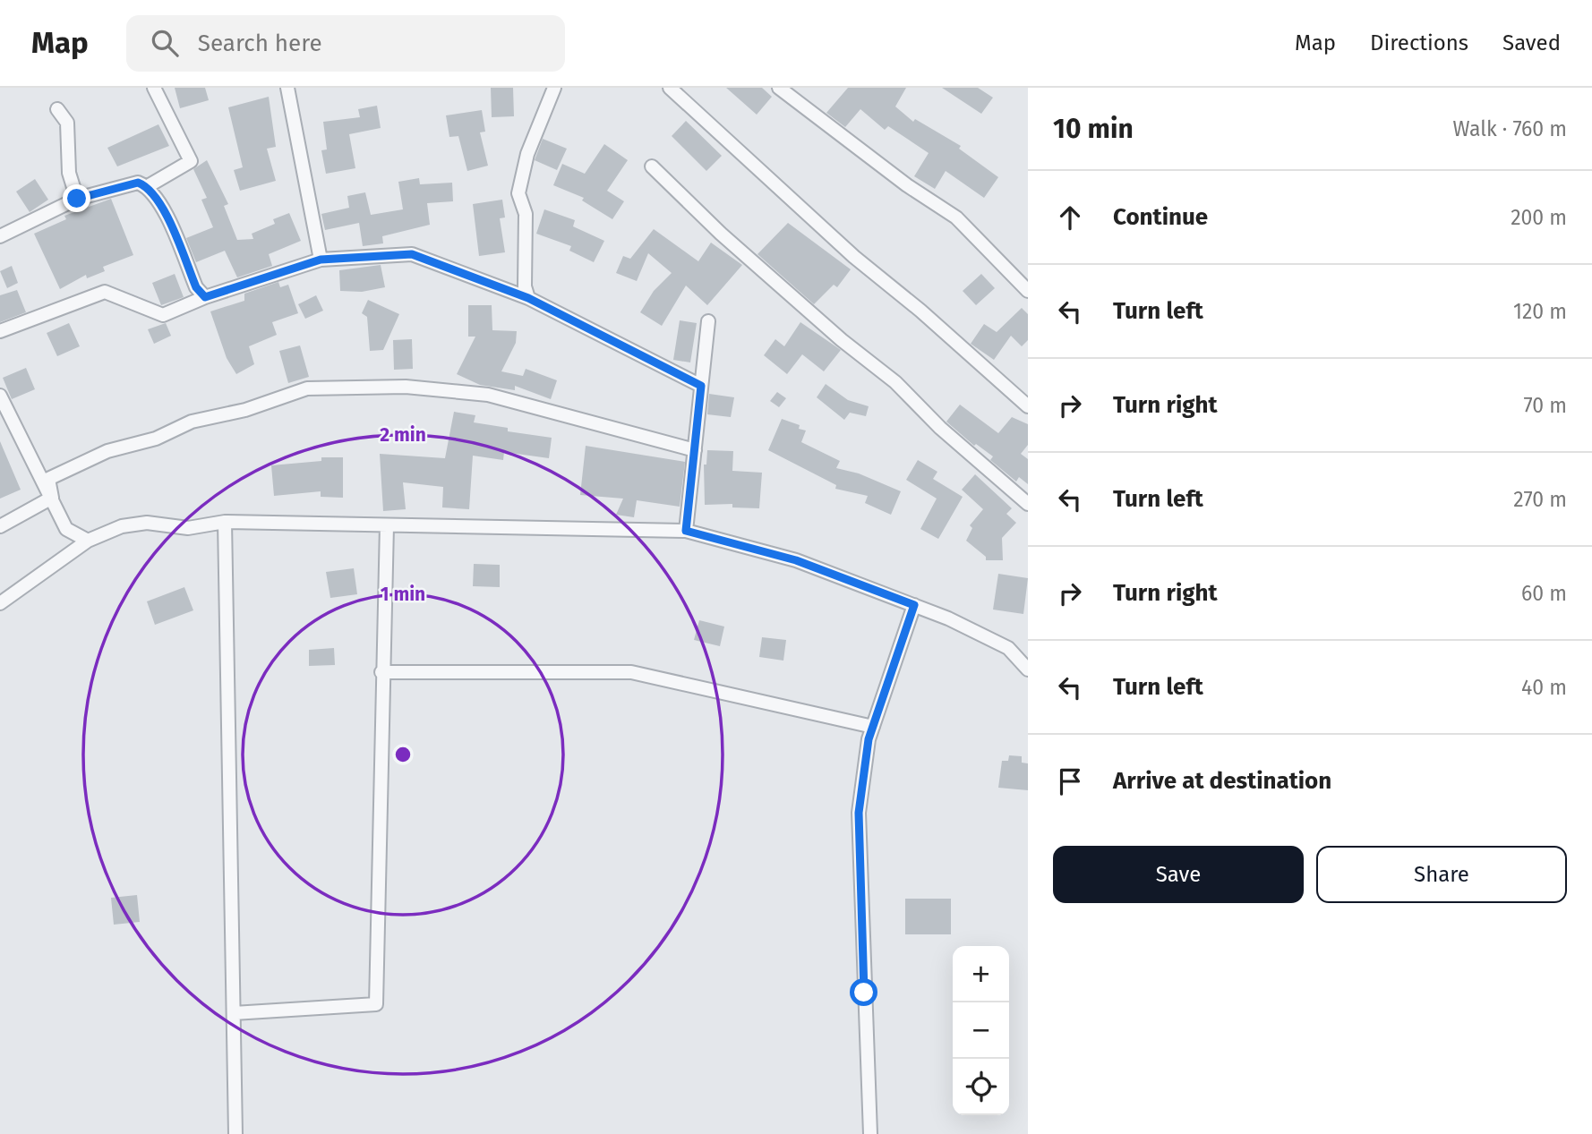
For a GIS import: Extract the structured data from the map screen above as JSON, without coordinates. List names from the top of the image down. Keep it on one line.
{"page":{"header":"Map","search":"Search here","nav":["Map","Directions","Saved"],"heading":["10 min","Walk · 760 m"],"list":[["Continue","200 m"],["Turn left","120 m"],["Turn right","70 m"],["Turn left","270 m"],["Turn right","60 m"],["Turn left","40 m"],"Arrive at destination"],"buttons":["Save","Share"],"map_buttons":["+","−"]},"rings":["2 min","1 min"]}
